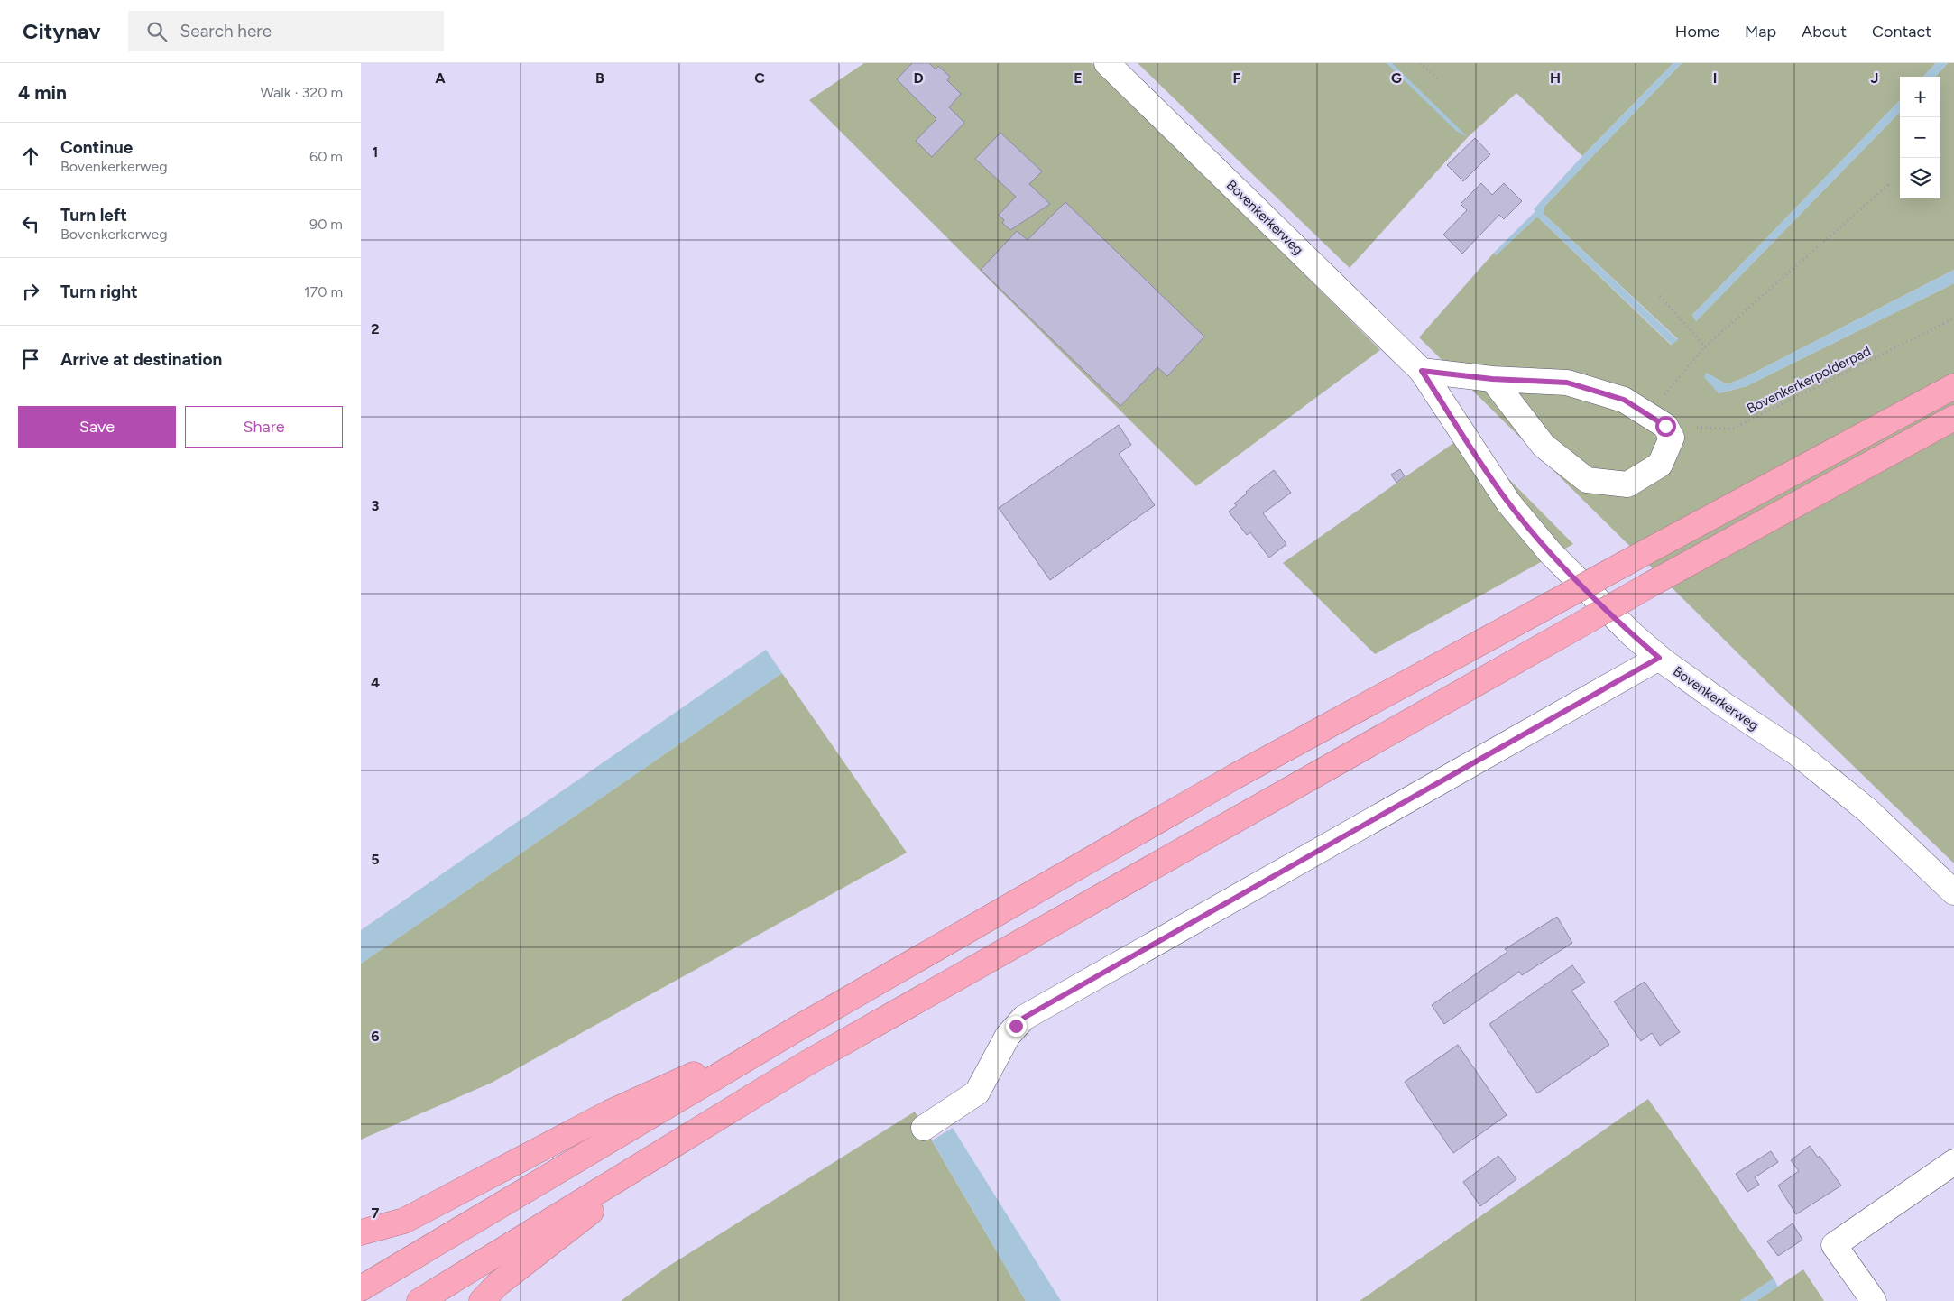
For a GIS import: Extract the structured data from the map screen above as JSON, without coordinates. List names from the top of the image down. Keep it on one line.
{"streets":{"street":["Bovenkerkerweg"],"path":["Bovenkerkerpolderpad"]},"page":{"header":"Citynav","search":"Search here","nav":["Home","Map","About","Contact"],"heading":["4 min","Walk · 320 m"],"map_buttons":["+","−"],"list":[["Continue","Bovenkerkerweg","60 m"],["Turn left","Bovenkerkerweg","90 m"],["Turn right","170 m"],"Arrive at destination"],"buttons":["Save","Share"]},"grid":{"columns":["A","B","C","D","E","F","G","H","I","J"],"rows":["1","2","3","4","5","6","7"]}}
